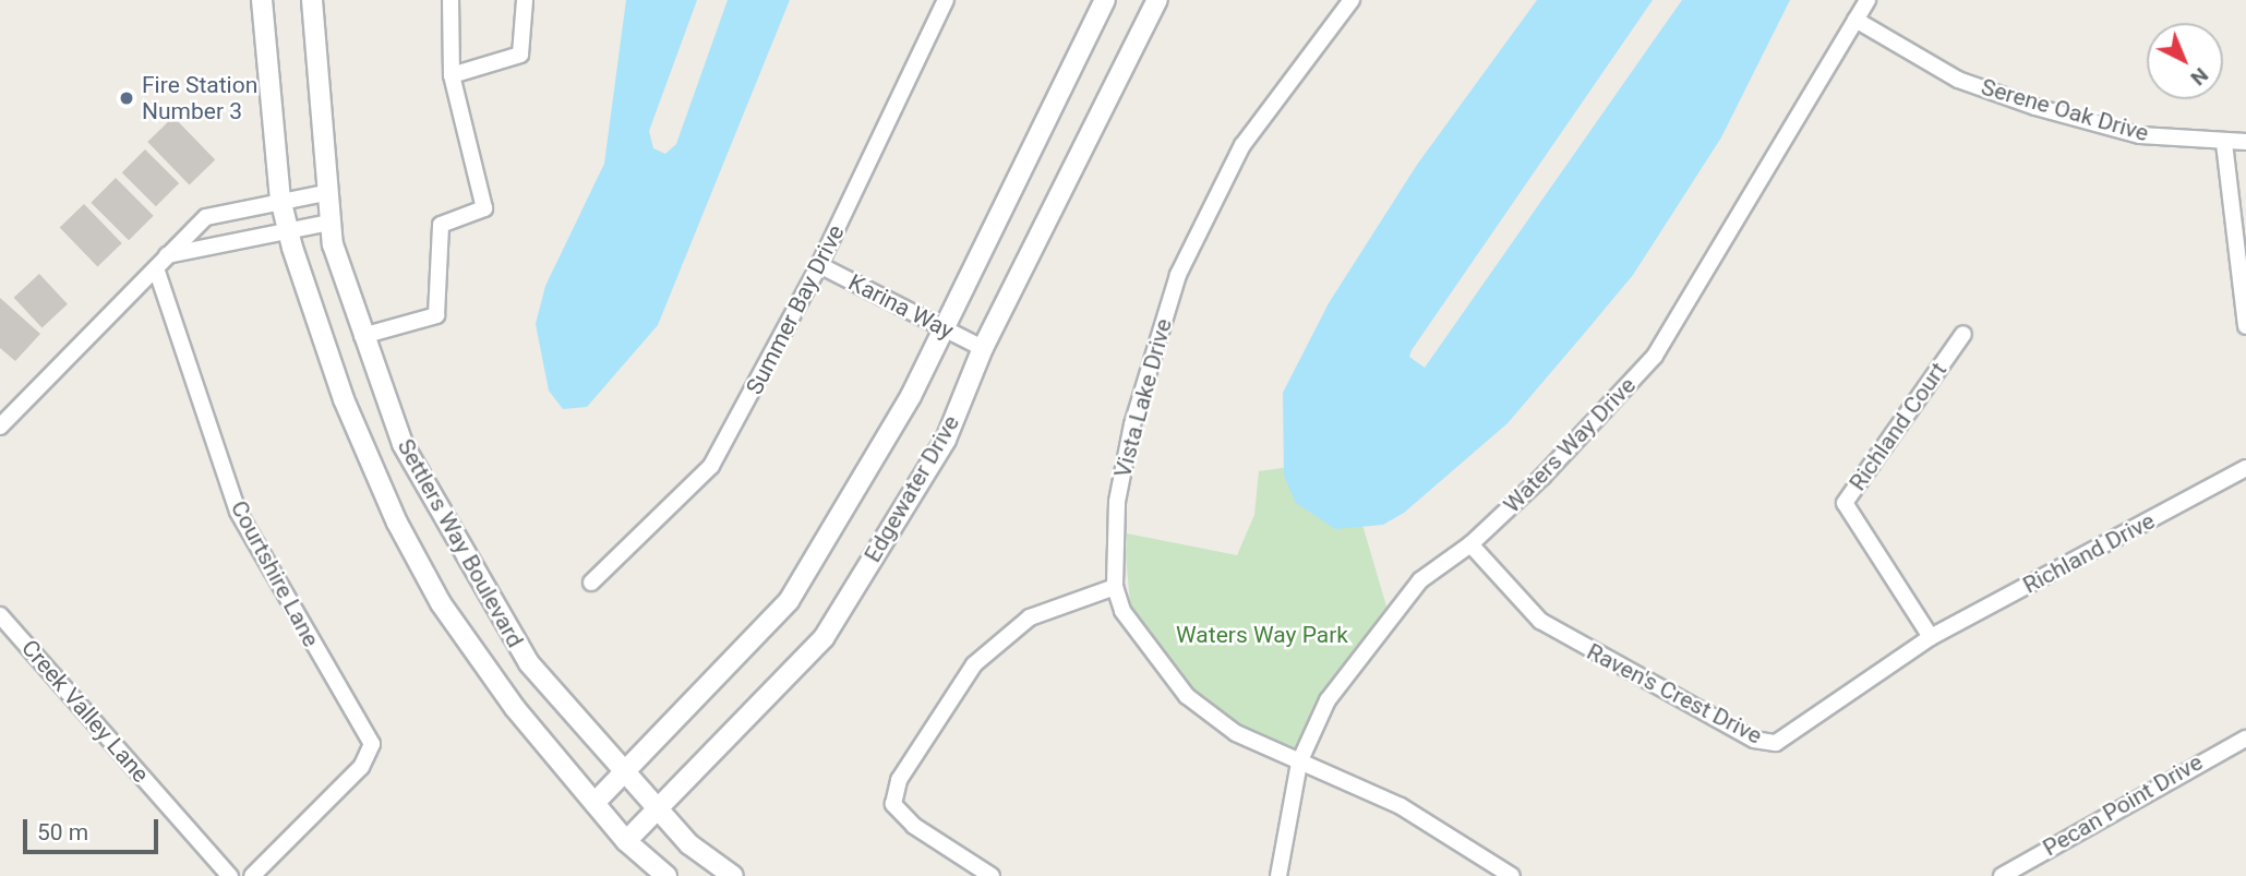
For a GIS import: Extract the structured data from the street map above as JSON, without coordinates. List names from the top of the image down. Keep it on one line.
{"streets":{"street":["Serene Oak Drive","Karina Way","Summer Bay Drive","Vista Lake Drive","Richland Court","Waters Way Drive","Edgewater Drive","Settlers Way Boulevard","Richland Drive","Courtshire Lane","Raven's Crest Drive","Creek Valley Lane","Pecan Point Drive"]},"crossings":[["Serene Oak Drive","Waters Way Drive"],["Karina Way","Summer Bay Drive"],["Karina Way","Edgewater Drive"],["Vista Lake Drive","Waters Way Drive"],["Richland Court","Richland Drive"],["Richland Court","Raven's Crest Drive"],["Waters Way Drive","Raven's Crest Drive"],["Edgewater Drive","Settlers Way Boulevard"],["Richland Drive","Raven's Crest Drive"]],"parks":["Waters Way Park"],"places":["Fire Station Number 3"],"scale_bar":"50 m","north":"bottom right"}
